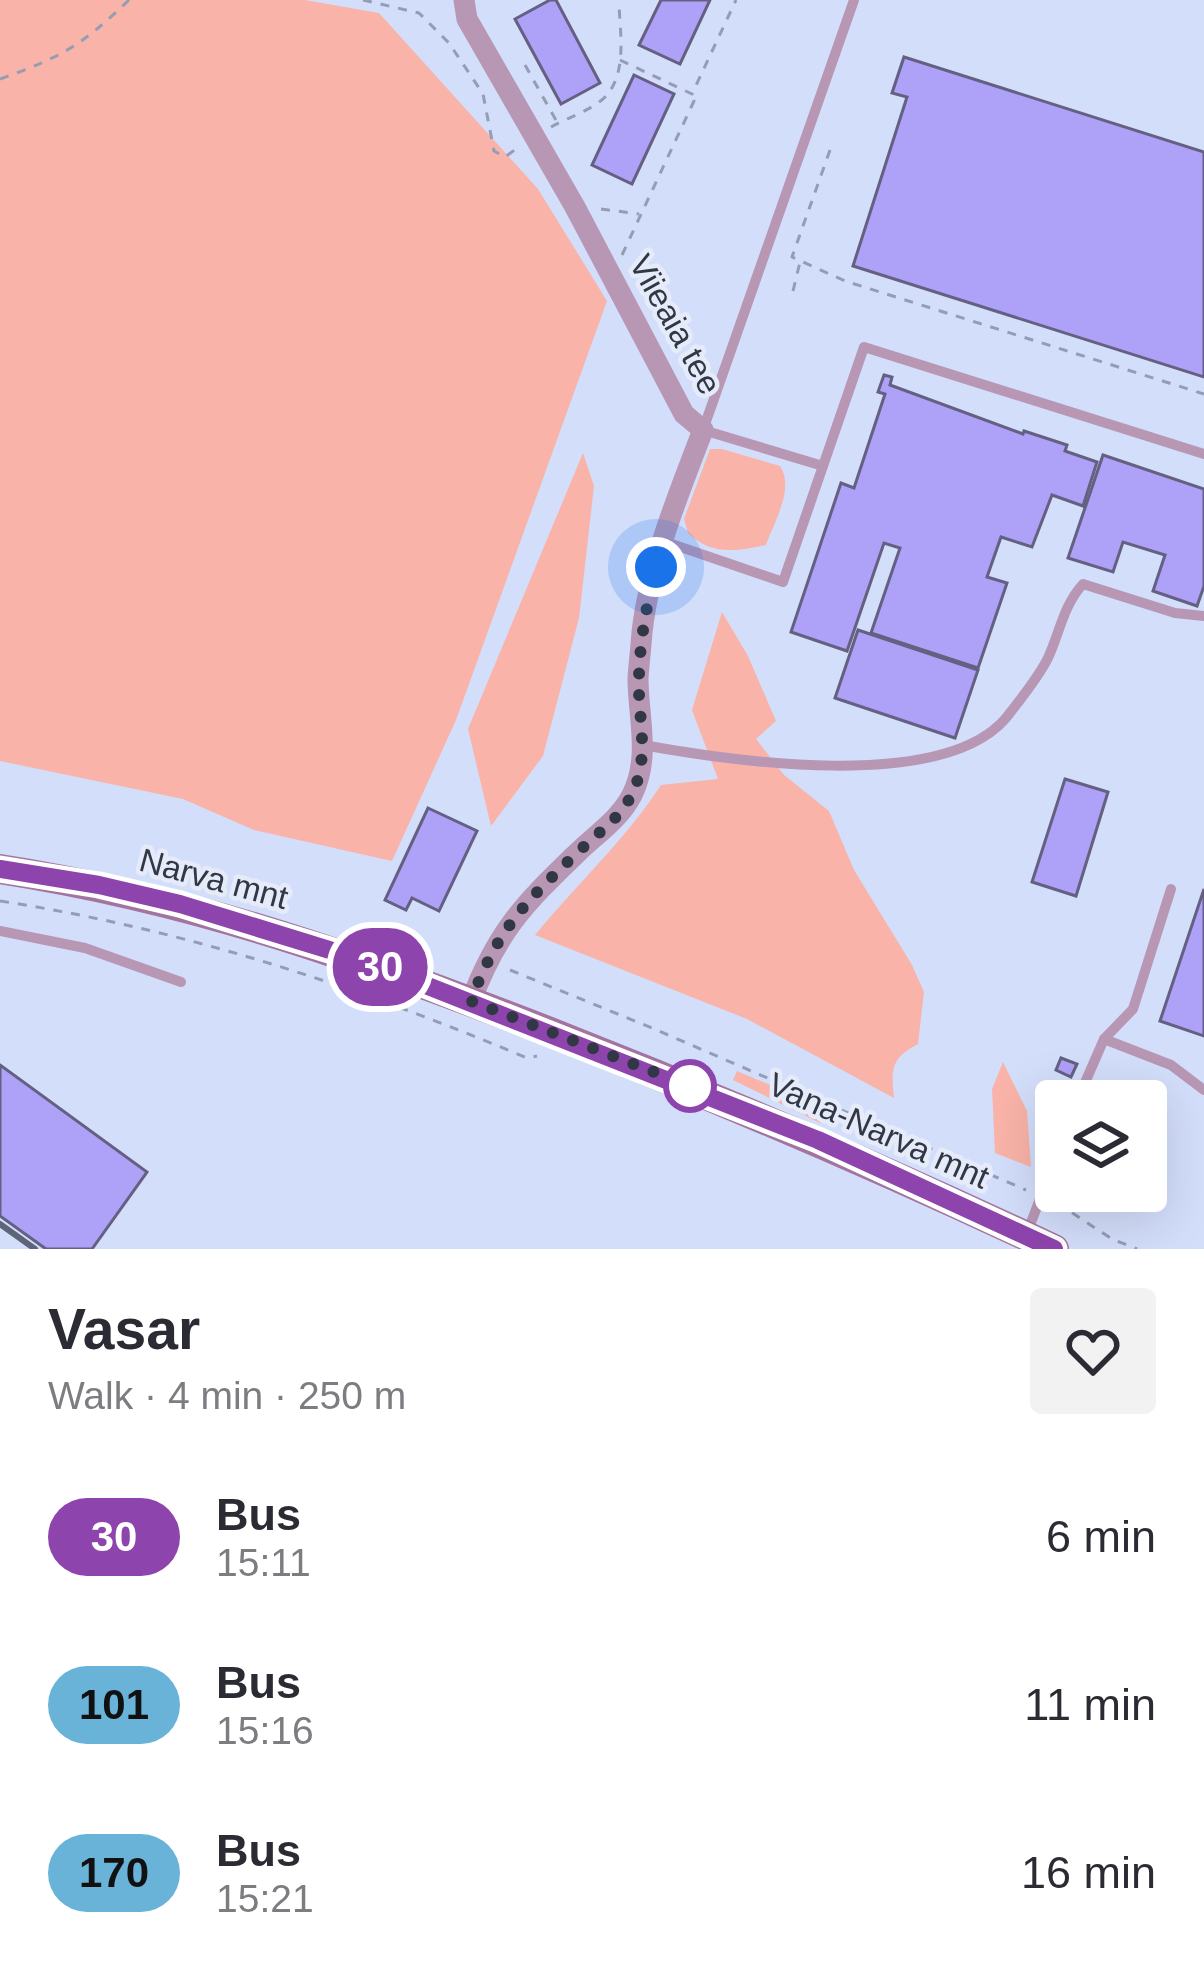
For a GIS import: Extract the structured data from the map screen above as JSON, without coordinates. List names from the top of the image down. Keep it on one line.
{"streets":{"main road":["Narva mnt","Vana-Narva mnt"],"street":["Viieaia tee"]},"crossings":[["Viieaia tee","Narva mnt"],["Viieaia tee","Vana-Narva mnt"],["Narva mnt","Vana-Narva mnt"]],"lines":["bus line 30"],"page":{"on_map":"30","heading":["Vasar","Walk · 4 min · 250 m"],"list":[{"mark":"30","name":"Bus","note":"15:11","value":"6 min"},{"mark":"101","name":"Bus","note":"15:16","value":"11 min"},{"mark":"170","name":"Bus","note":"15:21","value":"16 min"}]}}
